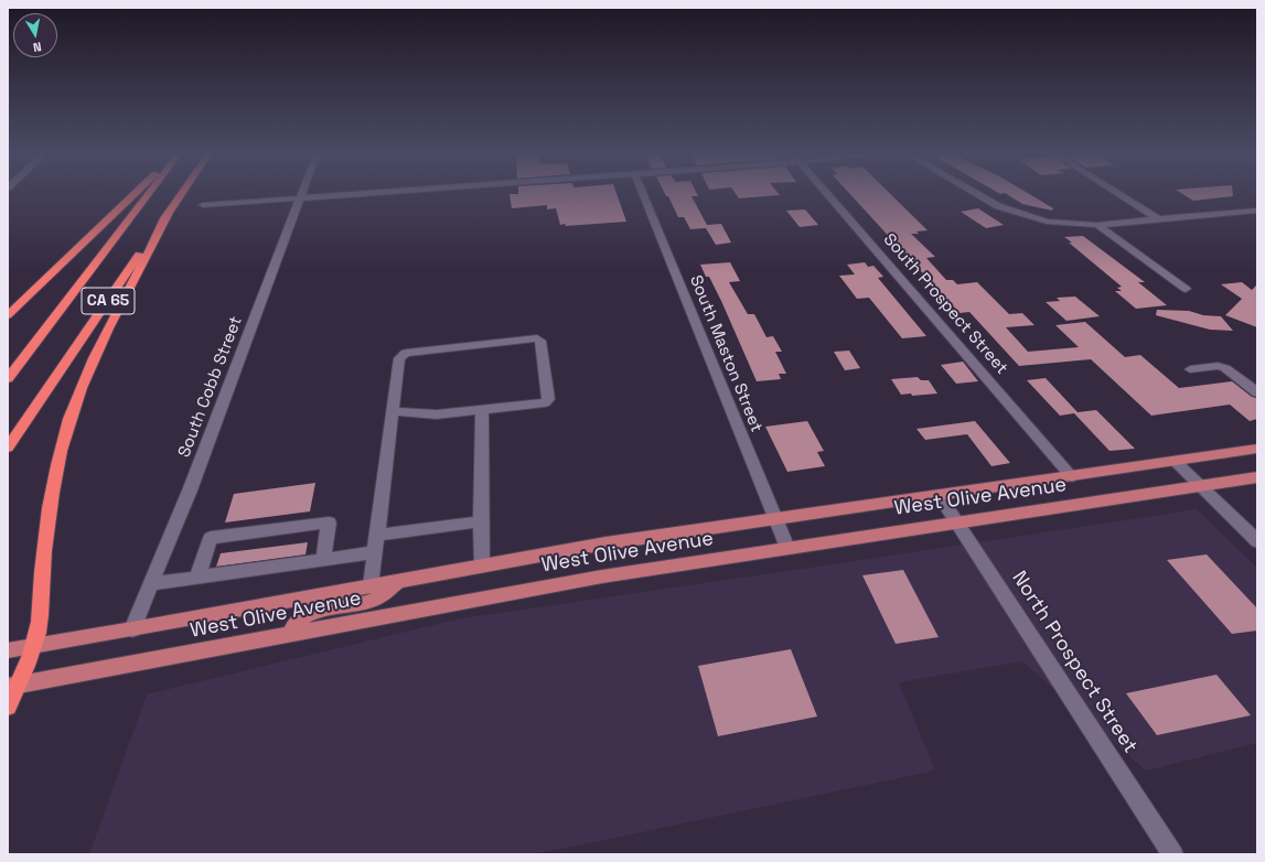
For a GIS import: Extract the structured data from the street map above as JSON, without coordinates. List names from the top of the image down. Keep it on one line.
{"streets":{"highway":["CA 65"],"main road":["West Olive Avenue"],"street":["South Prospect Street","South Maston Street","South Cobb Street","North Prospect Street"]},"crossings":[["South Prospect Street","West Olive Avenue"],["South Maston Street","West Olive Avenue"],["South Cobb Street","West Olive Avenue"],["West Olive Avenue","North Prospect Street"]],"north":"bottom"}
